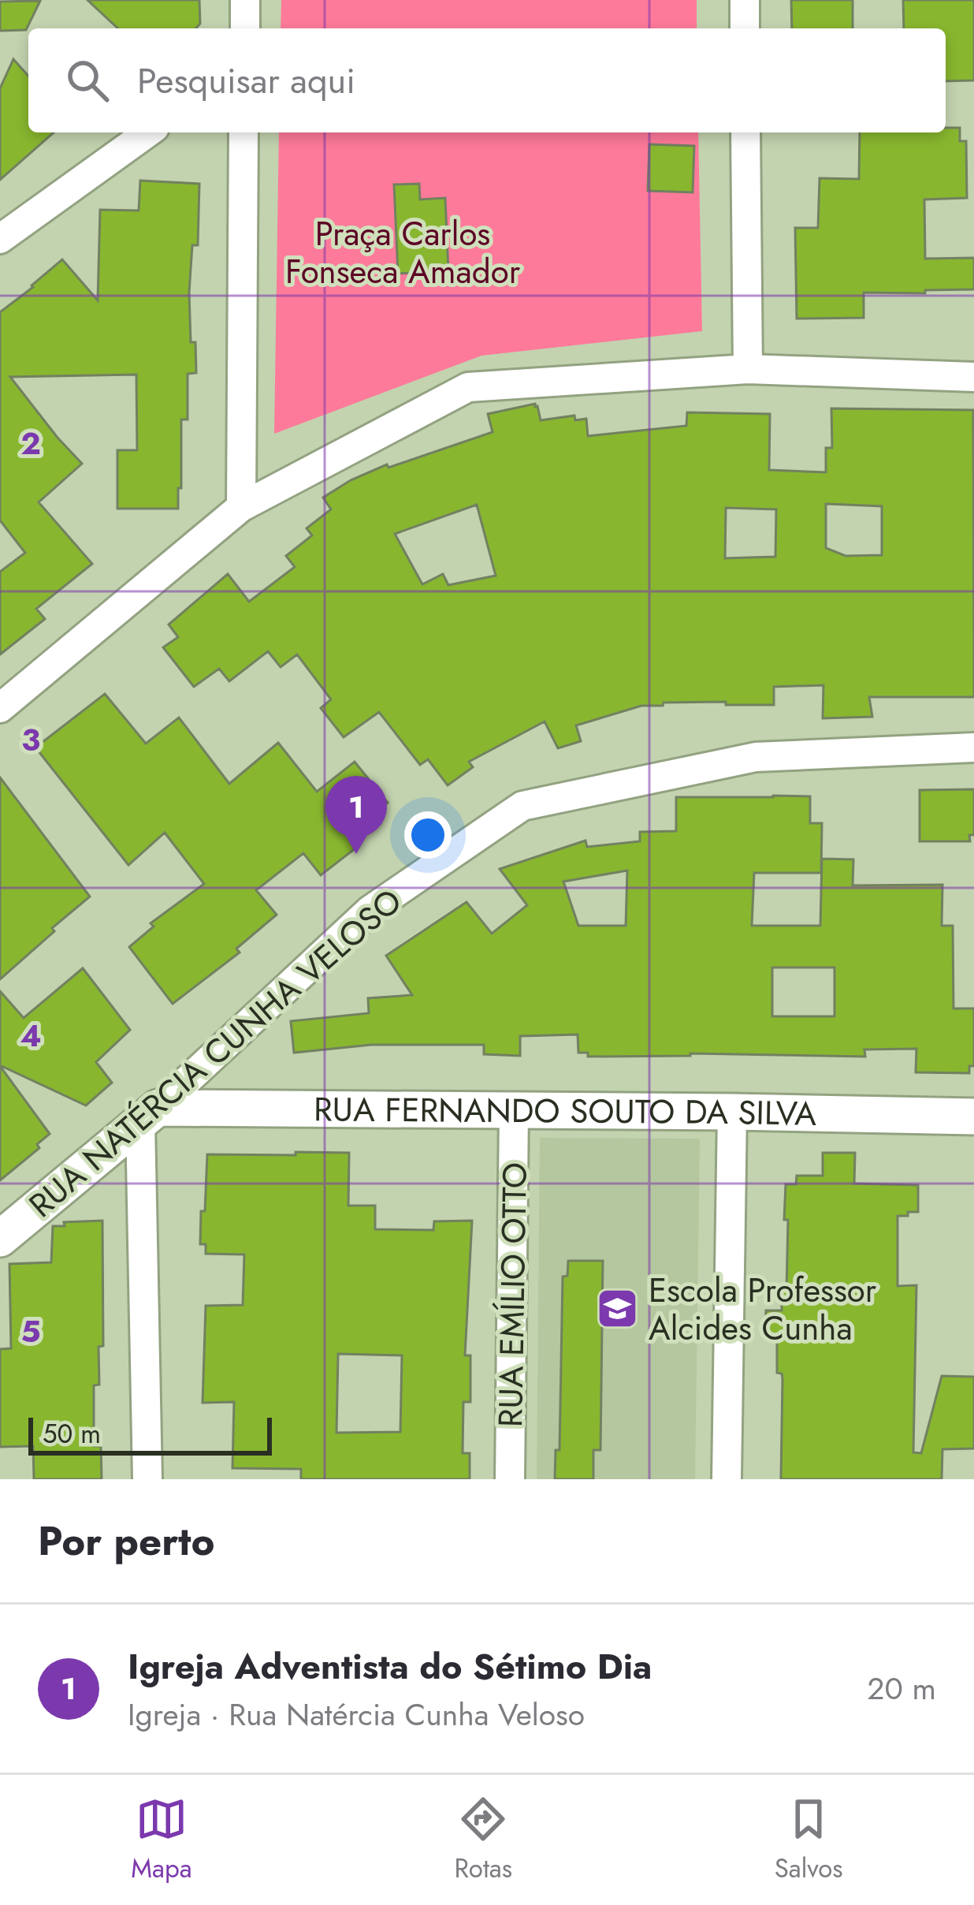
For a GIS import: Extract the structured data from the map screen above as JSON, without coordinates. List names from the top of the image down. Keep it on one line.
{"streets":{"street":["RUA NATÉRCIA CUNHA VELOSO","RUA FERNANDO SOUTO DA SILVA","RUA EMÍLIO OTTO"]},"crossings":[["RUA NATÉRCIA CUNHA VELOSO","RUA FERNANDO SOUTO DA SILVA"],["RUA FERNANDO SOUTO DA SILVA","RUA EMÍLIO OTTO"]],"parks":["Praça Carlos Fonseca Amador"],"places":{"school or university":["Escola Professor Alcides Cunha"]},"scale_bar":"50 m","page":{"search":"Pesquisar aqui","pins":"1","scale":"50 m","heading":"Por perto","list":[{"mark":"1","name":"Igreja Adventista do Sétimo Dia","note":"Igreja · Rua Natércia Cunha Veloso","value":"20 m"}],"nav":["Mapa","Rotas","Salvos"]},"grid":{"rows":["2","3","4","5"]}}
